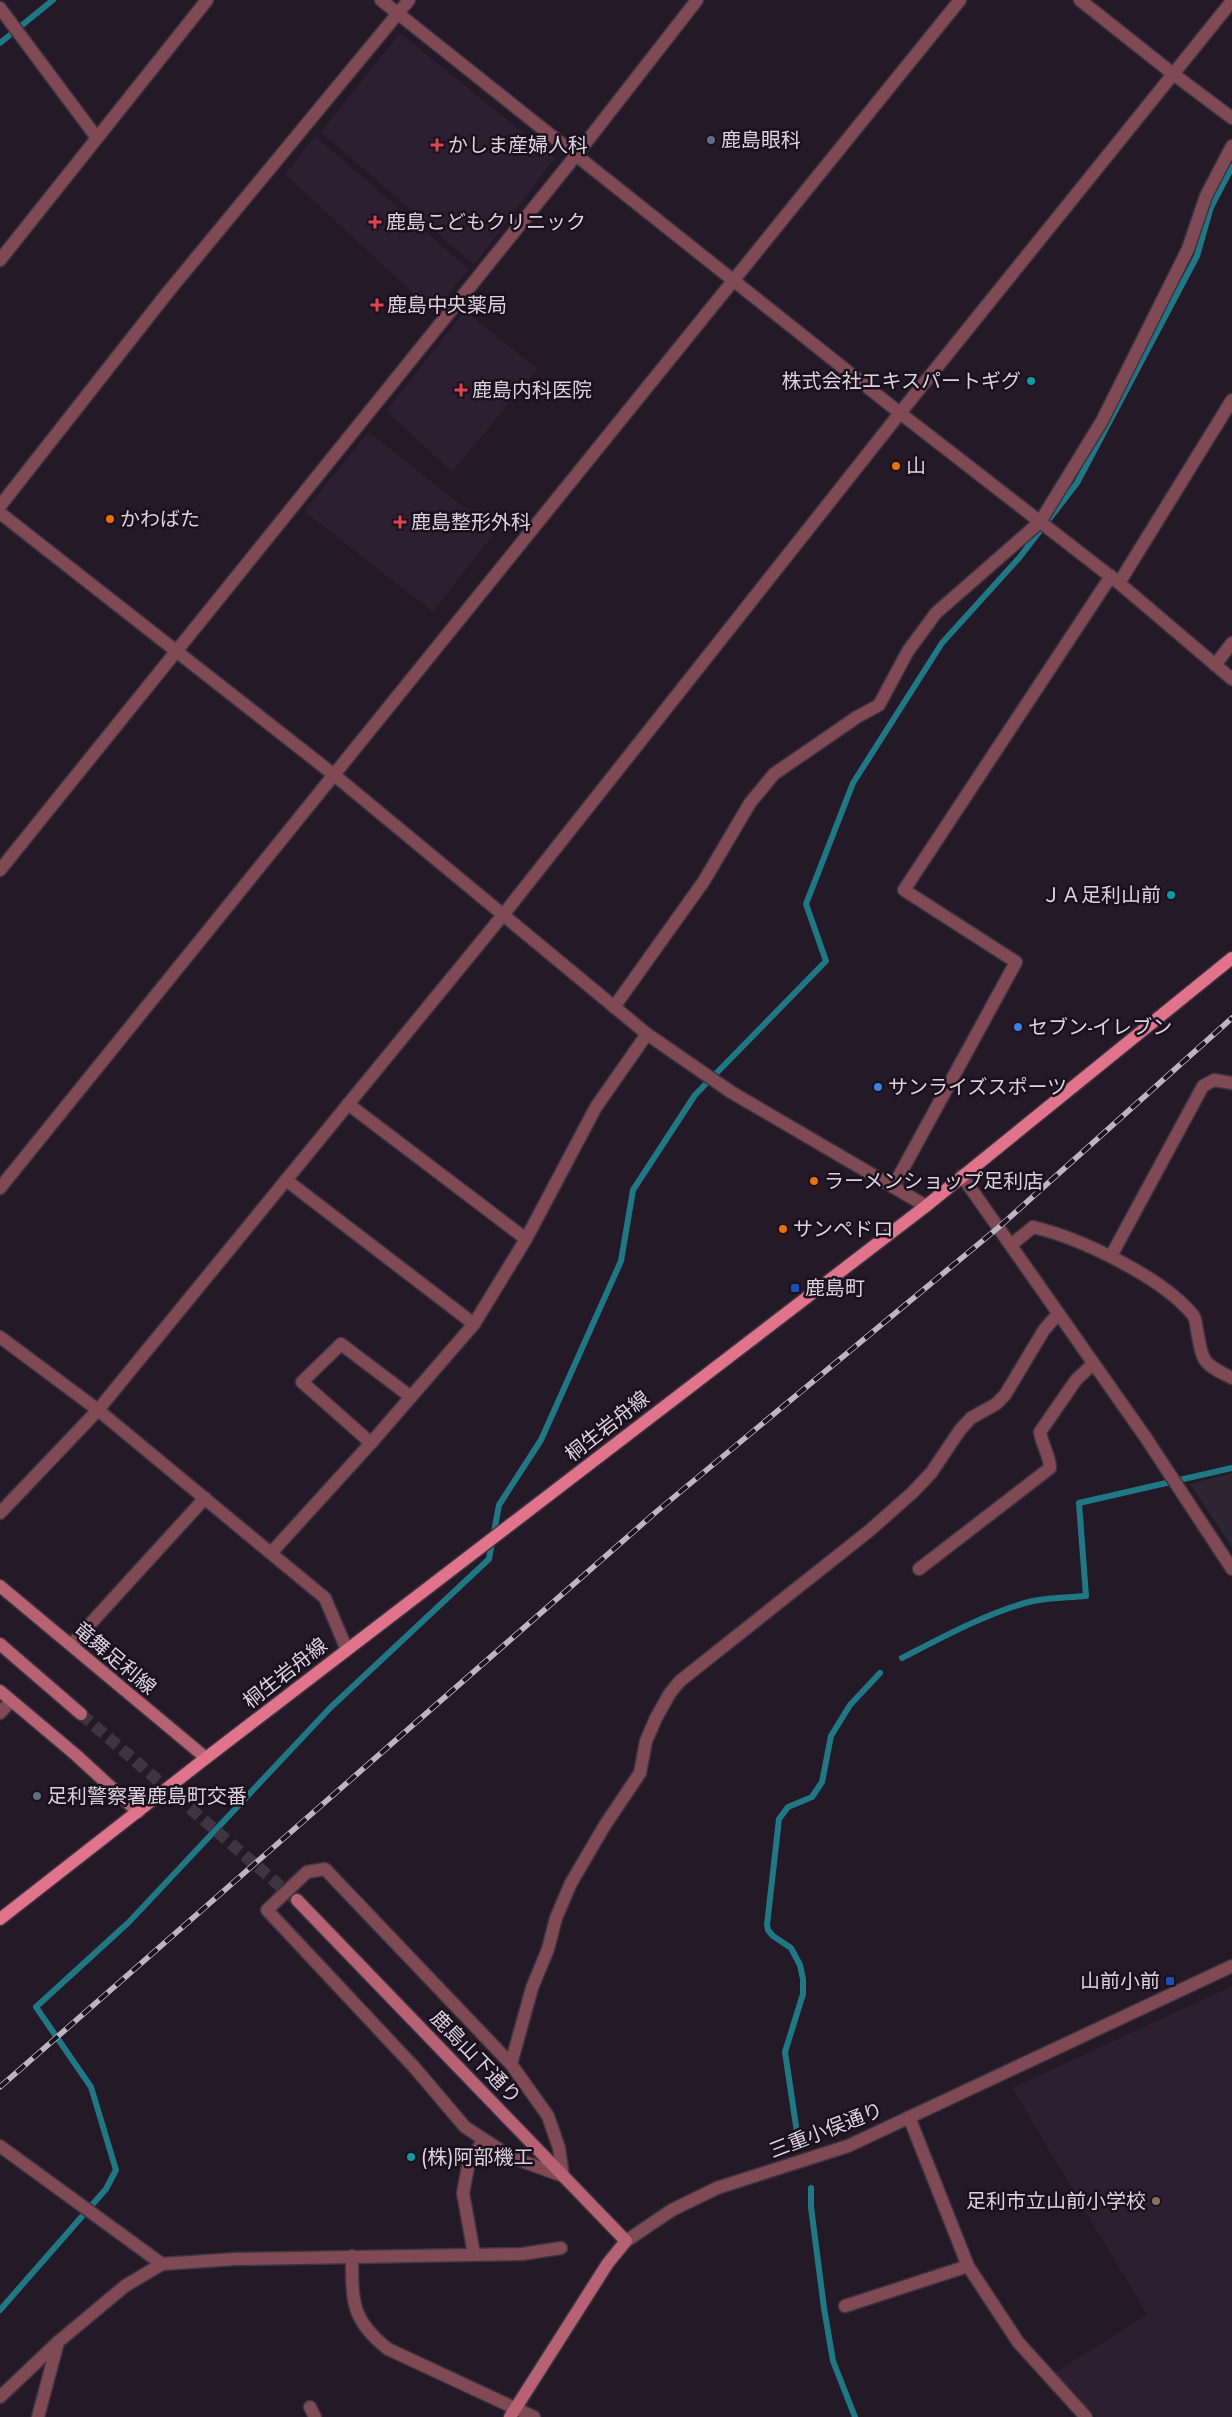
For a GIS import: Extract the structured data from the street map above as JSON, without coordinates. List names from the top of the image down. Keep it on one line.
{"streets":{"main road":["桐生岩舟線","竜舞足利線","鹿島山下通り","三重小俣通り"]},"crossings":[["桐生岩舟線","竜舞足利線"],["鹿島山下通り","三重小俣通り"]],"places":{"other":["鹿島眼科","株式会社エキスパートギグ","山","かわばた","ＪＡ足利山前","セブン-イレブン","サンライズスポーツ","ラーメンショップ足利店","サンペドロ","足利警察署鹿島町交番","(株)阿部機工","足利市立山前小学校"],"health":["かしま産婦人科","鹿島こどもクリニック","鹿島中央薬局","鹿島内科医院","鹿島整形外科"],"transit":["鹿島町","山前小前"]}}
